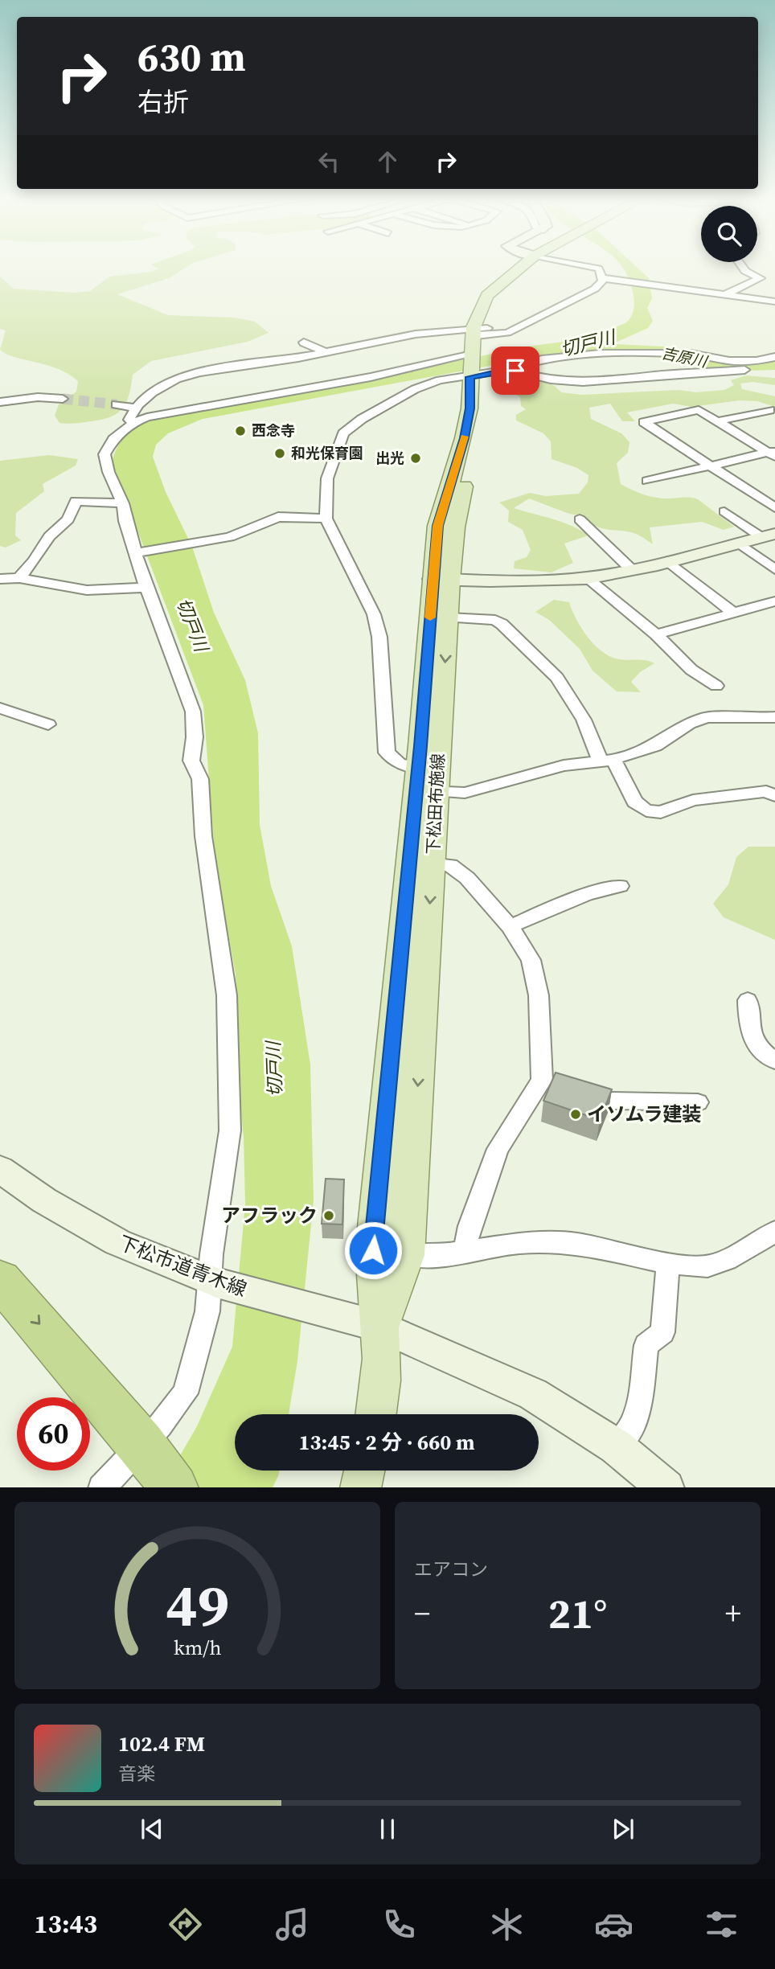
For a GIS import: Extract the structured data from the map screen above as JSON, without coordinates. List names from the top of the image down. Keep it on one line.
{"streets":{"main road":["下松田布施線"],"street":["下松市道青木線"]},"crossings":[["下松田布施線","下松市道青木線"]],"water":["切戸川","吉原川"],"places":["西念寺","和光保育園","出光","イソムラ建装","アフラック"],"page":{"turn":["630 m","右折"],"limit":"60","trip":"13:45 · 2 分 · 660 m","tile":"エアコン","heat":["−","21°","+"],"song":["102.4 FM","音楽"],"tabs":"13:43","gauge":["49","km/h"]}}
